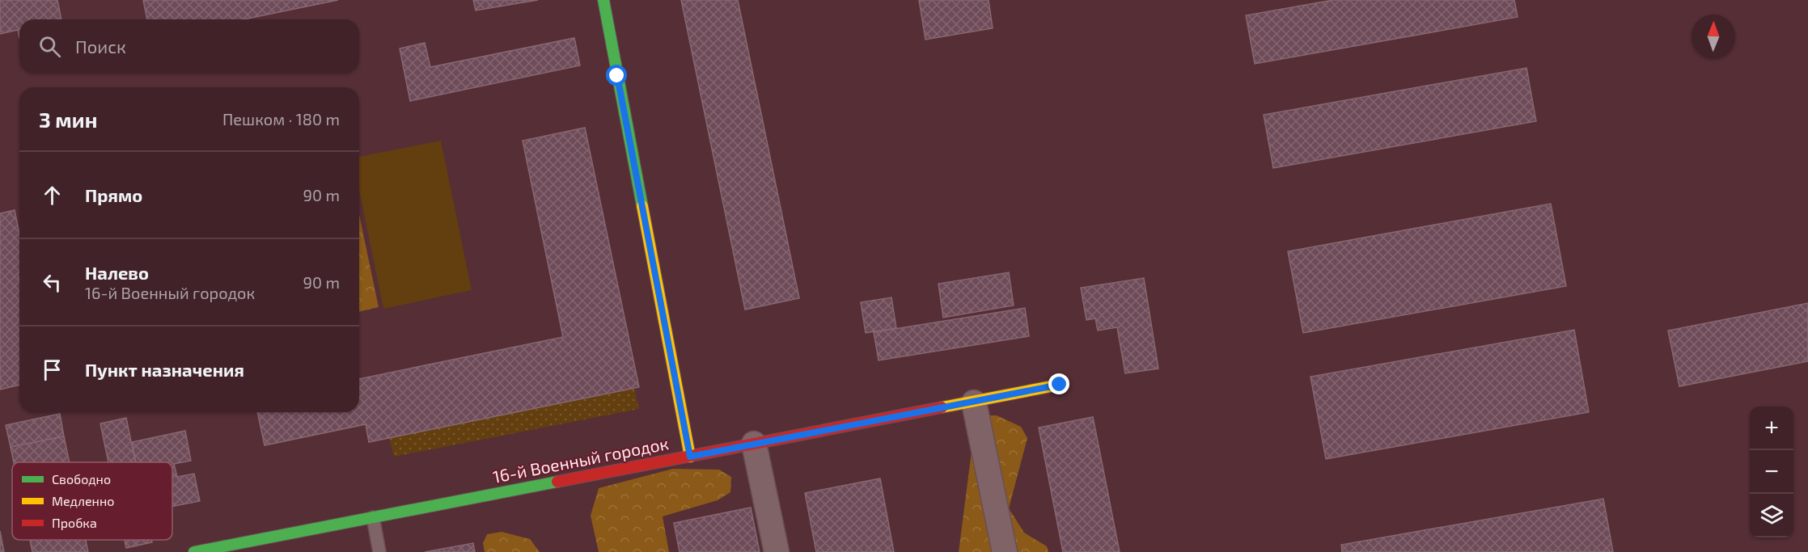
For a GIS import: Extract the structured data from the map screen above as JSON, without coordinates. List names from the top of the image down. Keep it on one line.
{"streets":{"street":["16-й Военный городок"]},"legend":["Свободно","Медленно","Пробка"],"north":"top","page":{"search":"Поиск","heading":["3 мин","Пешком · 180 m"],"list":[["Прямо","90 m"],["Налево","16-й Военный городок","90 m"],"Пункт назначения"],"map_buttons":["+","−"]}}
